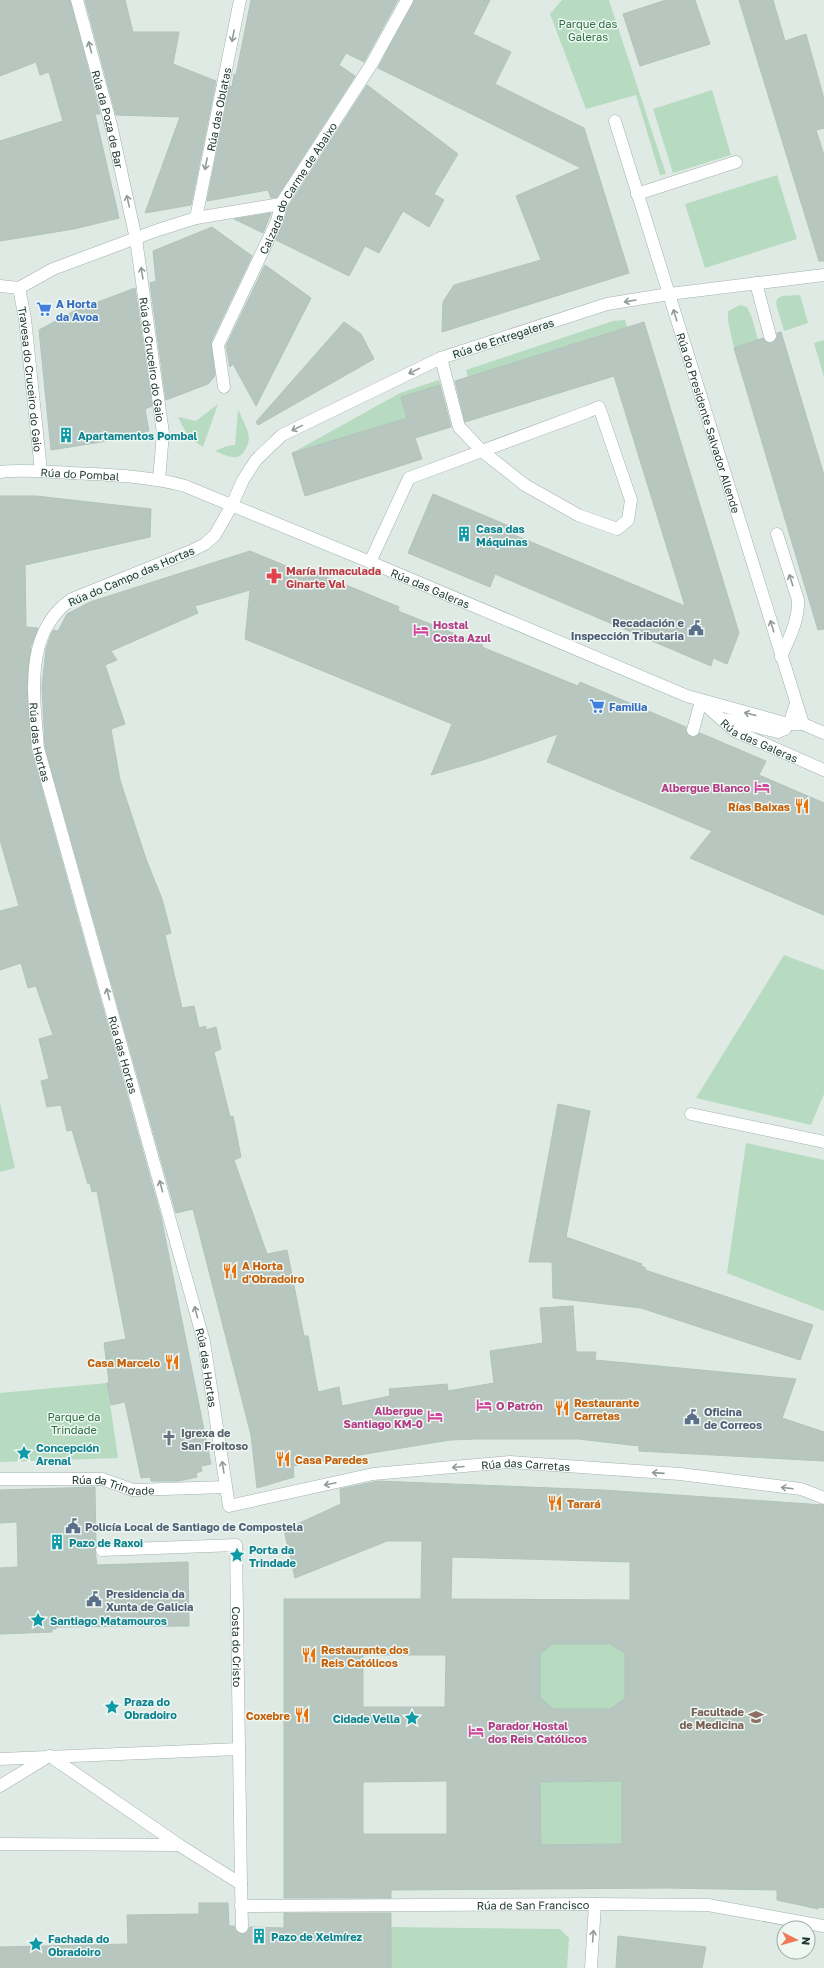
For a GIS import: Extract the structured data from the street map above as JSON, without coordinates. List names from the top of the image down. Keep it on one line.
{"streets":{"street":["Rúa das Oblatas","Rúa da Poza de Bar","Calzada do Carme de Abaixo","Rúa de Entregaleras","Rúa do Cruceiro do Gaio","Travesa do Cruceiro do Gaio","Rúa do Presidente Salvador Allende","Rúa do Pombal","Rúa do Campo das Hortas","Rúa das Galeras","Rúa das Hortas","Rúa das Carretas","Rúa da Trindade","Costa do Cristo","Rúa de San Francisco"]},"crossings":[["Rúa da Poza de Bar","Rúa do Cruceiro do Gaio"],["Rúa de Entregaleras","Rúa do Presidente Salvador Allende"],["Rúa de Entregaleras","Rúa do Campo das Hortas"],["Rúa de Entregaleras","Rúa das Galeras"],["Rúa do Cruceiro do Gaio","Rúa do Pombal"],["Rúa do Cruceiro do Gaio","Rúa das Galeras"],["Travesa do Cruceiro do Gaio","Rúa do Pombal"],["Rúa do Presidente Salvador Allende","Rúa das Galeras"],["Rúa do Pombal","Rúa das Galeras"],["Rúa do Campo das Hortas","Rúa das Hortas"],["Rúa das Hortas","Rúa das Carretas"],["Rúa das Hortas","Rúa da Trindade"],["Costa do Cristo","Rúa de San Francisco"]],"one_way":["Rúa das Oblatas","Rúa da Poza de Bar","Rúa de Entregaleras","Rúa do Cruceiro do Gaio","Rúa das Hortas","Rúa das Carretas"],"parks":["Parque das Galeras","Parque da Trindade"],"places":{"supermarket":["A Horta da Avoa","Familia"],"building":["Apartamentos Pombal","Casa das Máquinas","Pazo de Raxoi","Pazo de Xelmírez"],"pharmacy":["María Inmaculada Ginarte Val"],"public building":["Recadación e Inspección Tributaria","Oficina de Correos","Policía Local de Santiago de Compostela","Presidencia da Xunta de Galicia"],"hotel":["Hostal Costa Azul","Albergue Blanco","O Patrón","Albergue Santiago KM-0","Parador Hostal dos Reis Católicos"],"restaurant":["Rías Baixas","A Horta d'Obradoiro","Casa Marcelo","Restaurante Carretas","Casa Paredes","Tarará","Restaurante dos Reis Católicos","Coxebre"],"church":["Igrexa de San Froitoso"],"place":["Concepción Arenal","Porta da Trindade","Santiago Matamouros","Praza do Obradoiro","Cidade Vella","Fachada do Obradoiro"],"school or university":["Facultade de Medicina"]},"north":"right"}
